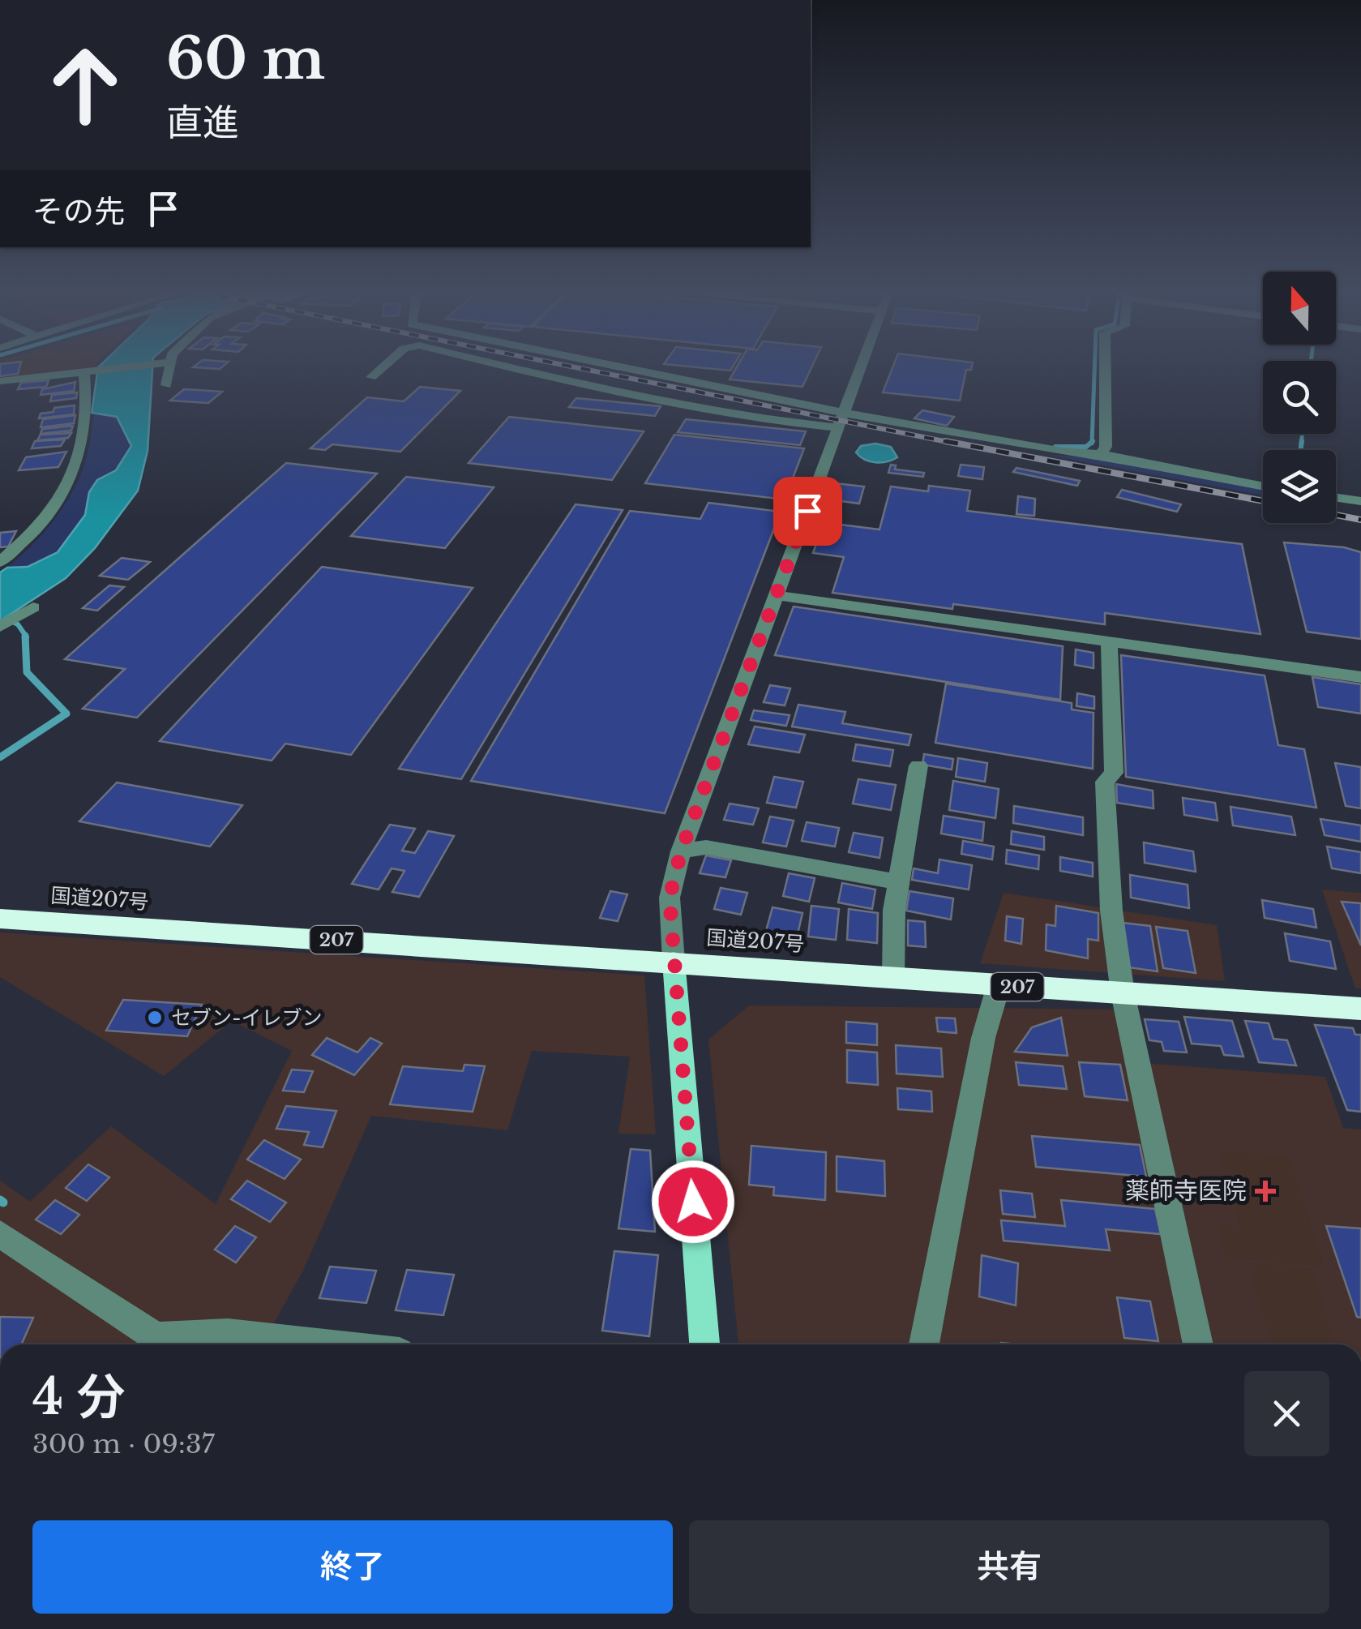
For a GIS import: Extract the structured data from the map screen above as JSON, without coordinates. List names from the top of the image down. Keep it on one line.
{"streets":{"highway":["国道207号","207"]},"places":{"other":["セブン-イレブン"],"health":["薬師寺医院"]},"north":"top","page":{"turn":["60 m","直進"],"then":"その先","heading":["4 分","300 m · 09:37"],"buttons":["終了","共有"]}}
